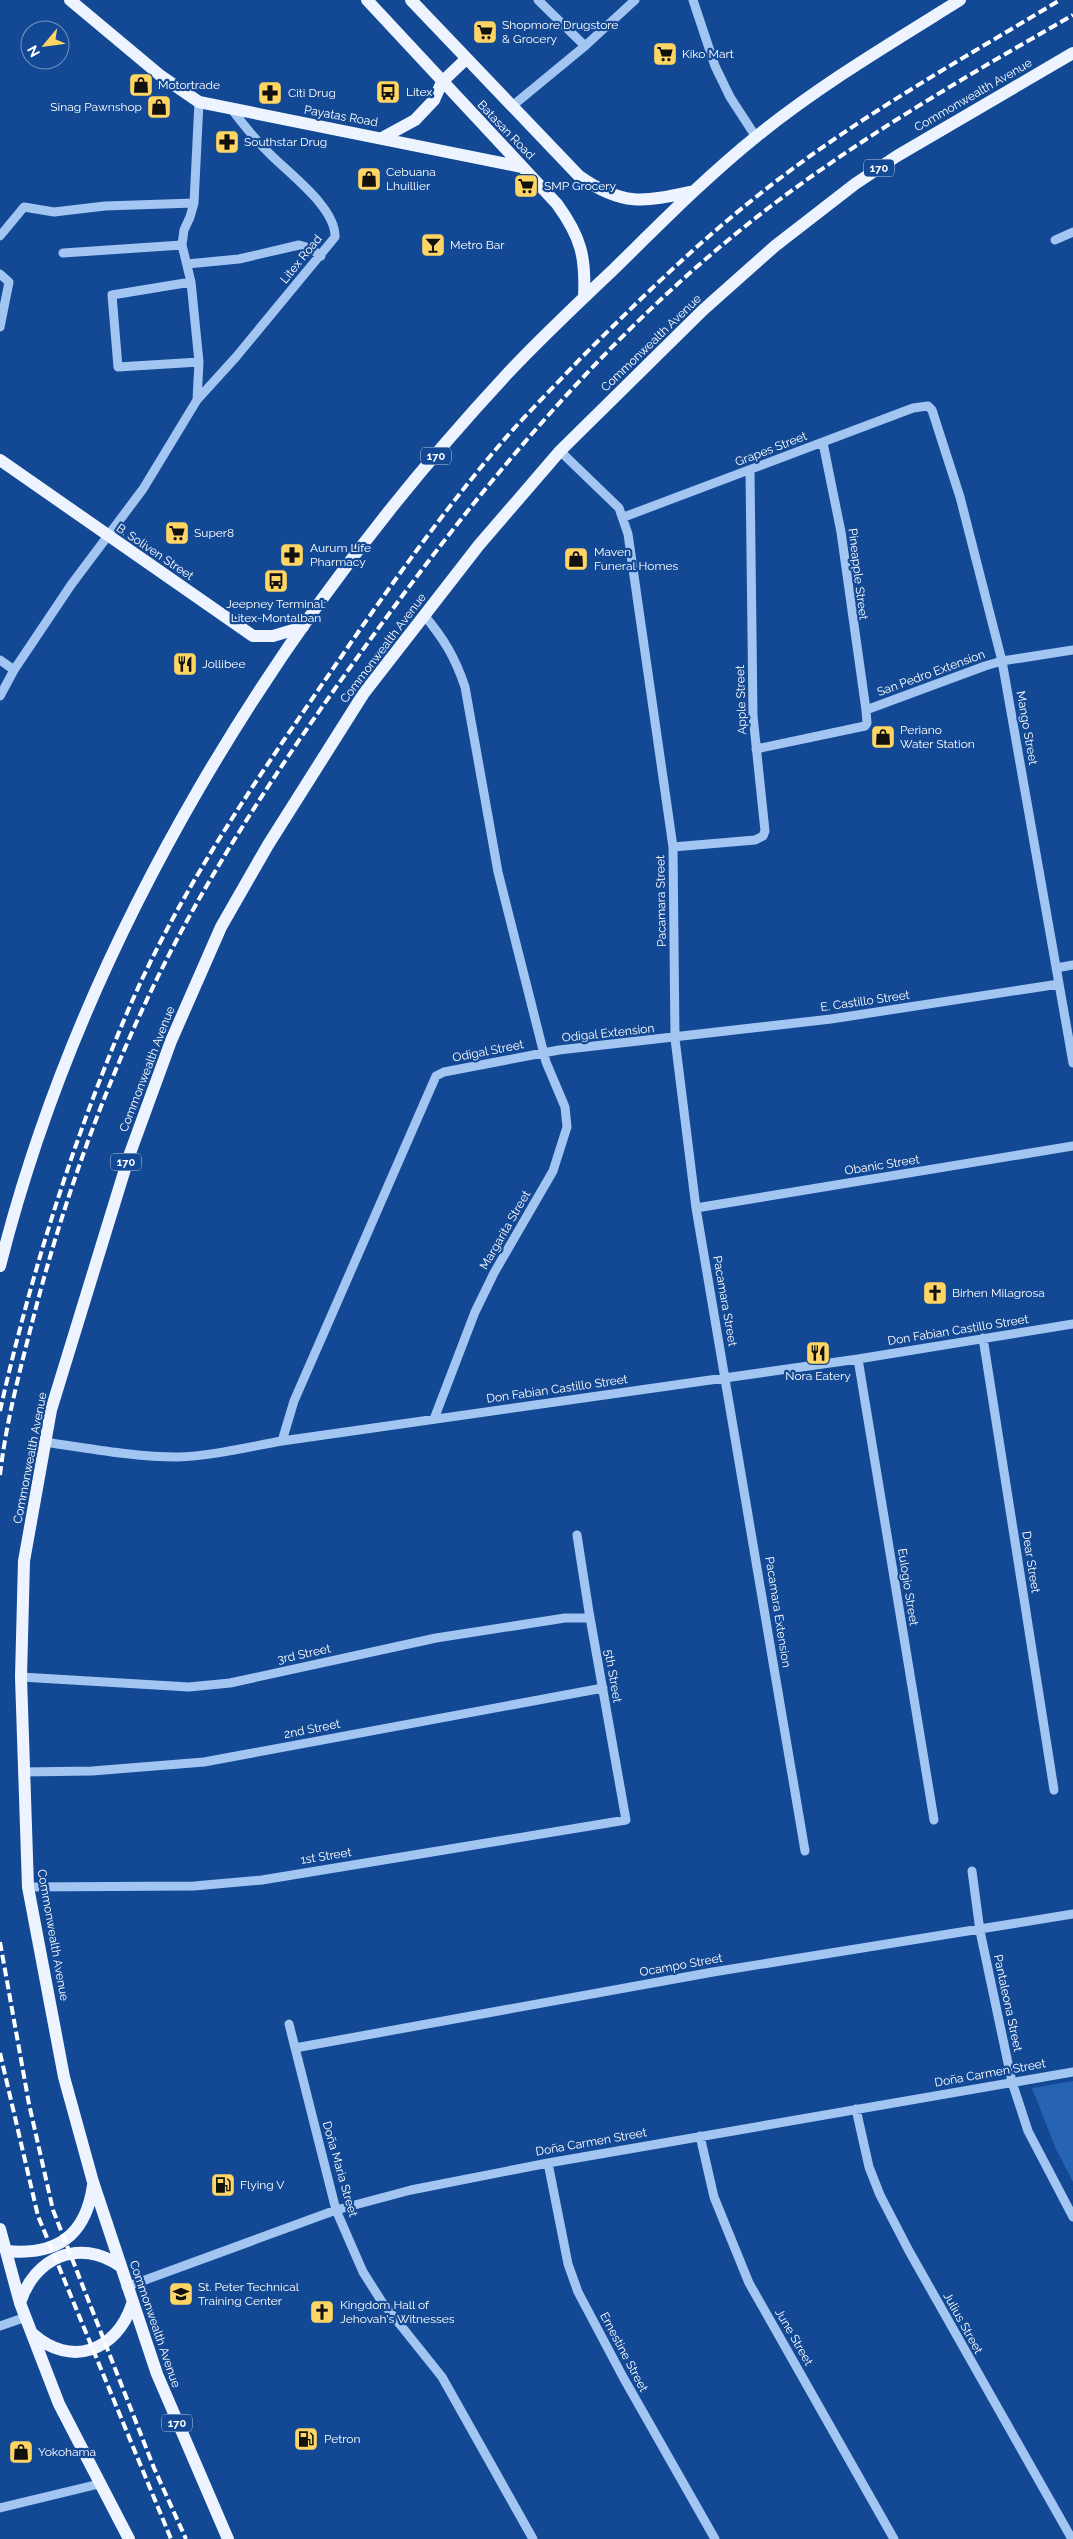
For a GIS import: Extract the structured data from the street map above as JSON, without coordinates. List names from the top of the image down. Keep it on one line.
{"streets":{"main road":["Commonwealth Avenue","Payatas Road","Batasan Road","170","B. Soliven Street"],"street":["Litex Road","Grapes Street","Pineapple Street","San Pedro Extension","Apple Street","Mango Street","Pacamara Street","E. Castillo Street","Odigal Extension","Odigal Street","Obanic Street","Margarita Street","Don Fabian Castillo Street","Dear Street","Eulogio Street","Pacamara Extension","3rd Street","5th Street","2nd Street","1st Street","Ocampo Street","Pantaleona Street","Doña Carmen Street","Doña Maria Street","Julius Street","June Street","Ernestine Street"]},"crossings":[["Commonwealth Avenue","Pacamara Street"],["Commonwealth Avenue","Odigal Street"],["Commonwealth Avenue","Don Fabian Castillo Street"],["Commonwealth Avenue","3rd Street"],["Commonwealth Avenue","2nd Street"],["Commonwealth Avenue","1st Street"],["Commonwealth Avenue","Doña Carmen Street"],["Payatas Road","Batasan Road"],["Payatas Road","Litex Road"],["Batasan Road","170"],["170","B. Soliven Street"],["Litex Road","B. Soliven Street"],["Grapes Street","Pineapple Street"],["Grapes Street","Apple Street"],["Grapes Street","Mango Street"],["Grapes Street","Pacamara Street"],["Pineapple Street","San Pedro Extension"],["San Pedro Extension","Apple Street"],["San Pedro Extension","Mango Street"],["Apple Street","Pacamara Street"],["Mango Street","E. Castillo Street"],["Pacamara Street","E. Castillo Street"],["Pacamara Street","Odigal Extension"],["Pacamara Street","Obanic Street"],["Pacamara Street","Don Fabian Castillo Street"],["Pacamara Street","Pacamara Extension"],["E. Castillo Street","Odigal Extension"],["Odigal Extension","Odigal Street"],["Odigal Extension","Margarita Street"],["Odigal Street","Margarita Street"],["Odigal Street","Don Fabian Castillo Street"],["Margarita Street","Don Fabian Castillo Street"],["Don Fabian Castillo Street","Dear Street"],["Don Fabian Castillo Street","Eulogio Street"],["Don Fabian Castillo Street","Pacamara Extension"],["3rd Street","5th Street"],["5th Street","2nd Street"],["5th Street","1st Street"],["Ocampo Street","Pantaleona Street"],["Ocampo Street","Doña Maria Street"],["Pantaleona Street","Doña Carmen Street"],["Doña Carmen Street","Doña Maria Street"],["Doña Carmen Street","Julius Street"],["Doña Carmen Street","June Street"],["Doña Carmen Street","Ernestine Street"]],"places":{"supermarket":["Shopmore Drugstore & Grocery","Kiko Mart","SMP Grocery","Super8"],"shop":["Motortrade","Sinag Pawnshop","Cebuana Lhuillier","Maven Funeral Homes","Periano Water Station","Yokohama"],"bus stop":["Litex","Jeepney Terminal: Litex-Montalban"],"pharmacy":["Citi Drug","Southstar Drug","Aurum Life Pharmacy"],"bar":["Metro Bar"],"restaurant":["Jollibee","Nora Eatery"],"church":["Birhen Milagrosa","Kingdom Hall of Jehovah's Witnesses"],"fuel station":["Flying V","Petron"],"school or university":["St. Peter Technical Training Center"]},"north":"bottom left"}
